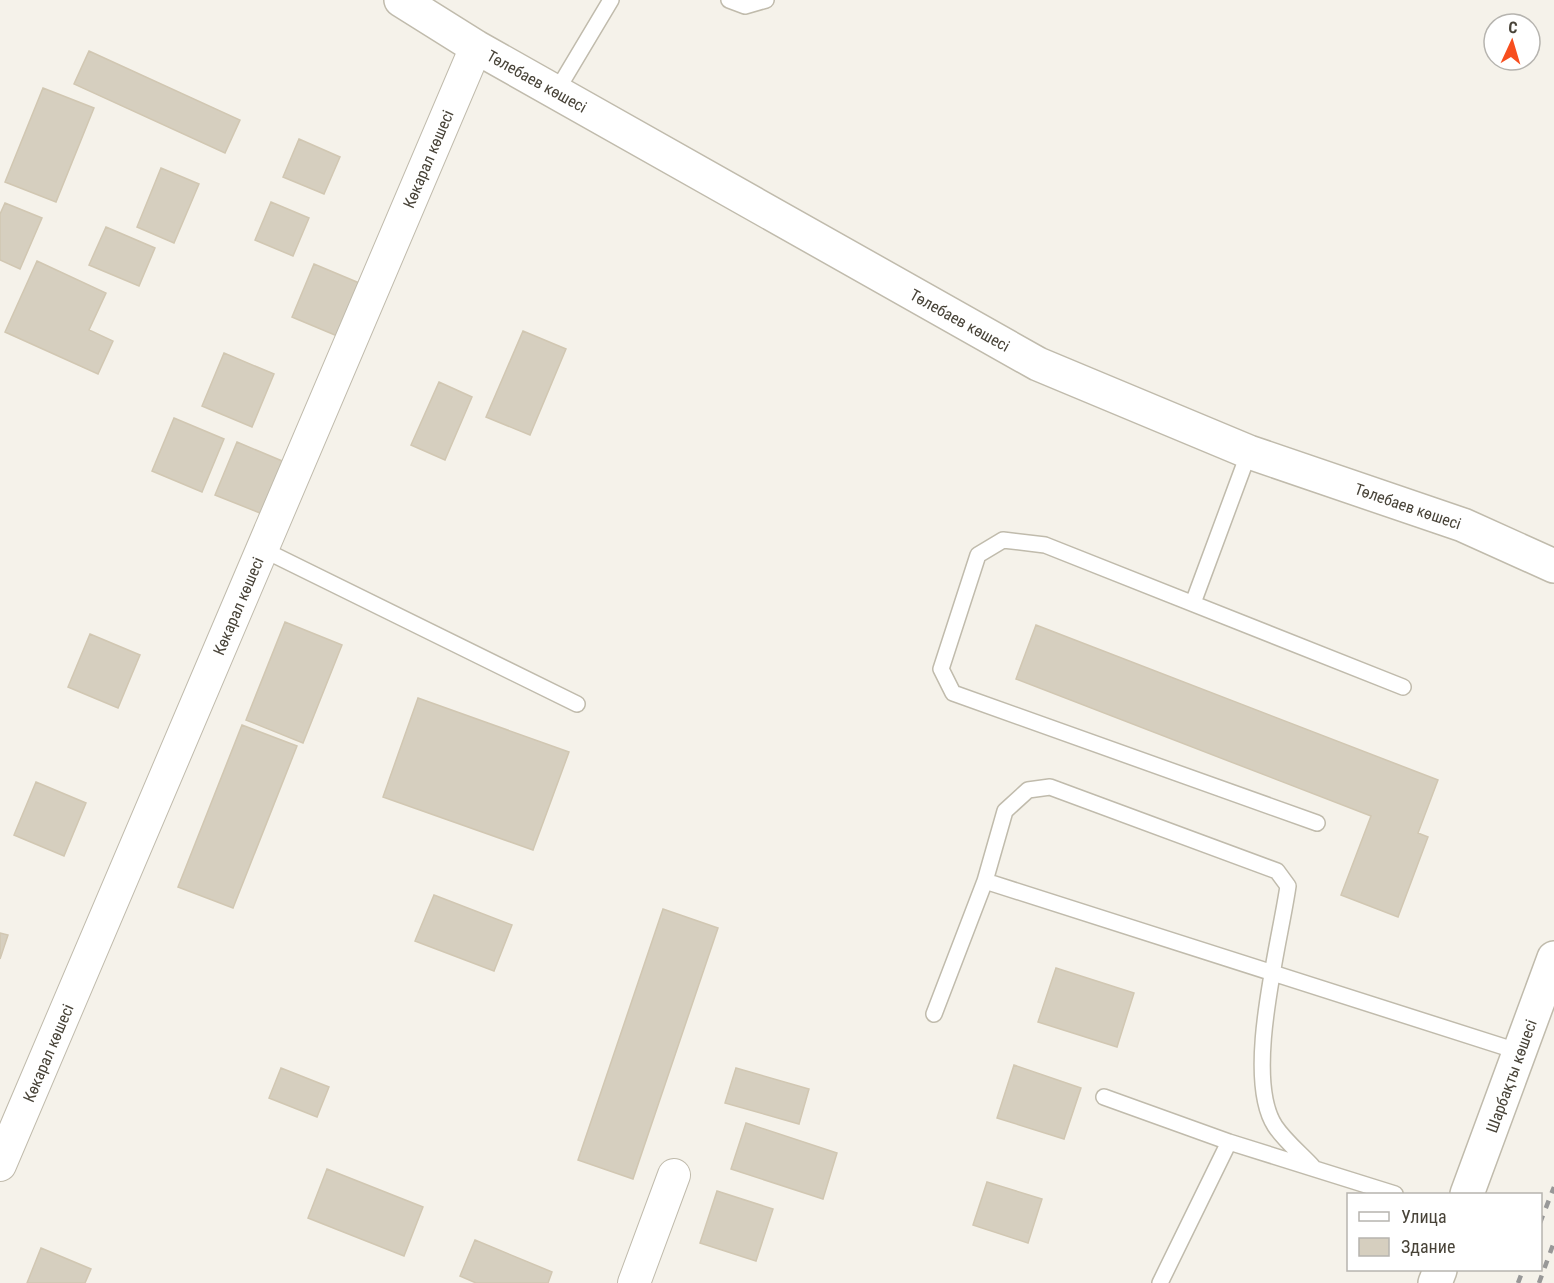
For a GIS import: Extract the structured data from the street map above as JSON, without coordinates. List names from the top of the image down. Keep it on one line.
{"streets":{"street":["Төлебаев көшесі","Көкарал көшесі","Шарбақты көшесі"]},"crossings":[["Төлебаев көшесі","Көкарал көшесі"]],"legend":["Улица","Здание"],"north":"top"}
